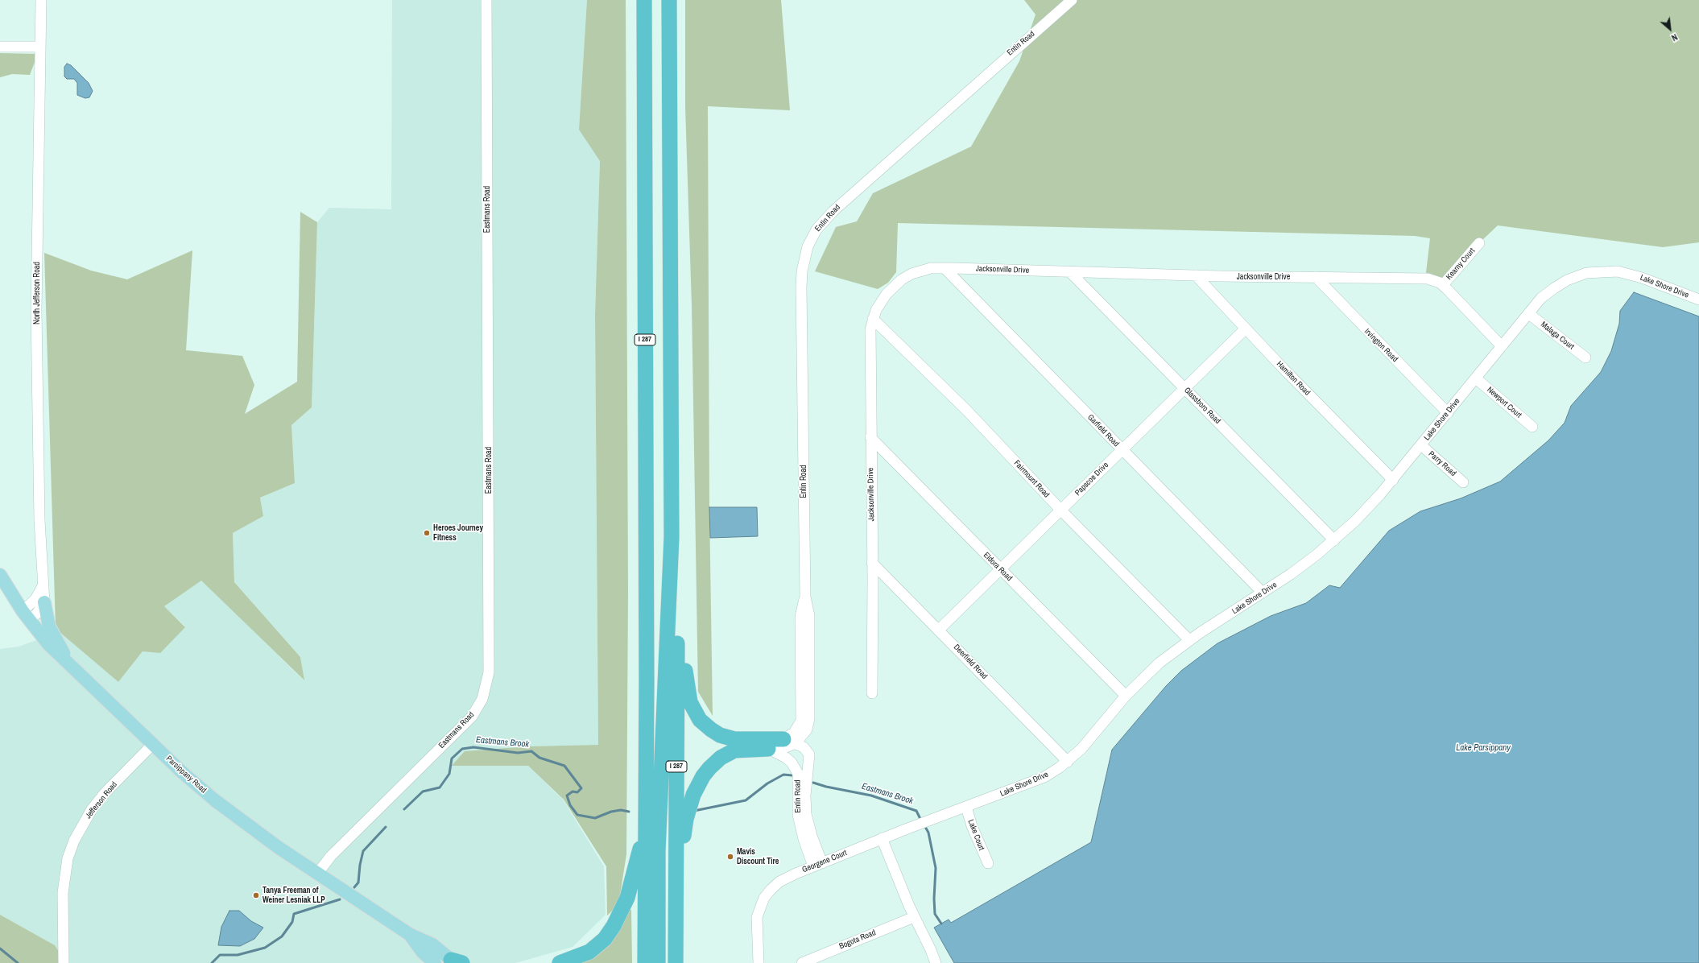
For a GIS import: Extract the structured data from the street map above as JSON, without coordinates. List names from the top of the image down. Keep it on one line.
{"streets":{"highway":["I 287"],"main road":["Parsippany Road"],"street":["Entin Road","Eastmans Road","Kearny Court","Jacksonville Drive","Lake Shore Drive","North Jefferson Road","Malaga Court","Irvington Road","Hamilton Road","Newport Court","Glassboro Road","Garfield Road","Parry Road","Fairmount Road","Papscoe Drive","Eldora Road","Deerfield Road","Jefferson Road","Lake Court","Georgene Court","Bogota Road"]},"crossings":[["Entin Road","Georgene Court"],["Eastmans Road","Parsippany Road"],["Kearny Court","Jacksonville Drive"],["Jacksonville Drive","Lake Shore Drive"],["Jacksonville Drive","Irvington Road"],["Jacksonville Drive","Hamilton Road"],["Jacksonville Drive","Glassboro Road"],["Jacksonville Drive","Garfield Road"],["Jacksonville Drive","Fairmount Road"],["Jacksonville Drive","Eldora Road"],["Jacksonville Drive","Deerfield Road"],["Lake Shore Drive","Malaga Court"],["Lake Shore Drive","Irvington Road"],["Lake Shore Drive","Hamilton Road"],["Lake Shore Drive","Newport Court"],["Lake Shore Drive","Glassboro Road"],["Lake Shore Drive","Garfield Road"],["Lake Shore Drive","Parry Road"],["Lake Shore Drive","Fairmount Road"],["Lake Shore Drive","Eldora Road"],["Lake Shore Drive","Deerfield Road"],["Lake Shore Drive","Lake Court"],["Lake Shore Drive","Georgene Court"],["Hamilton Road","Papscoe Drive"],["Glassboro Road","Papscoe Drive"],["Garfield Road","Papscoe Drive"],["Fairmount Road","Papscoe Drive"],["Papscoe Drive","Eldora Road"],["Papscoe Drive","Deerfield Road"],["Parsippany Road","Jefferson Road"]],"water":["Eastmans Brook","Lake Parsippany"],"places":["Heroes Journey Fitness","Mavis Discount Tire","Tanya Freeman of Weiner Lesniak LLP"],"north":"bottom right"}
